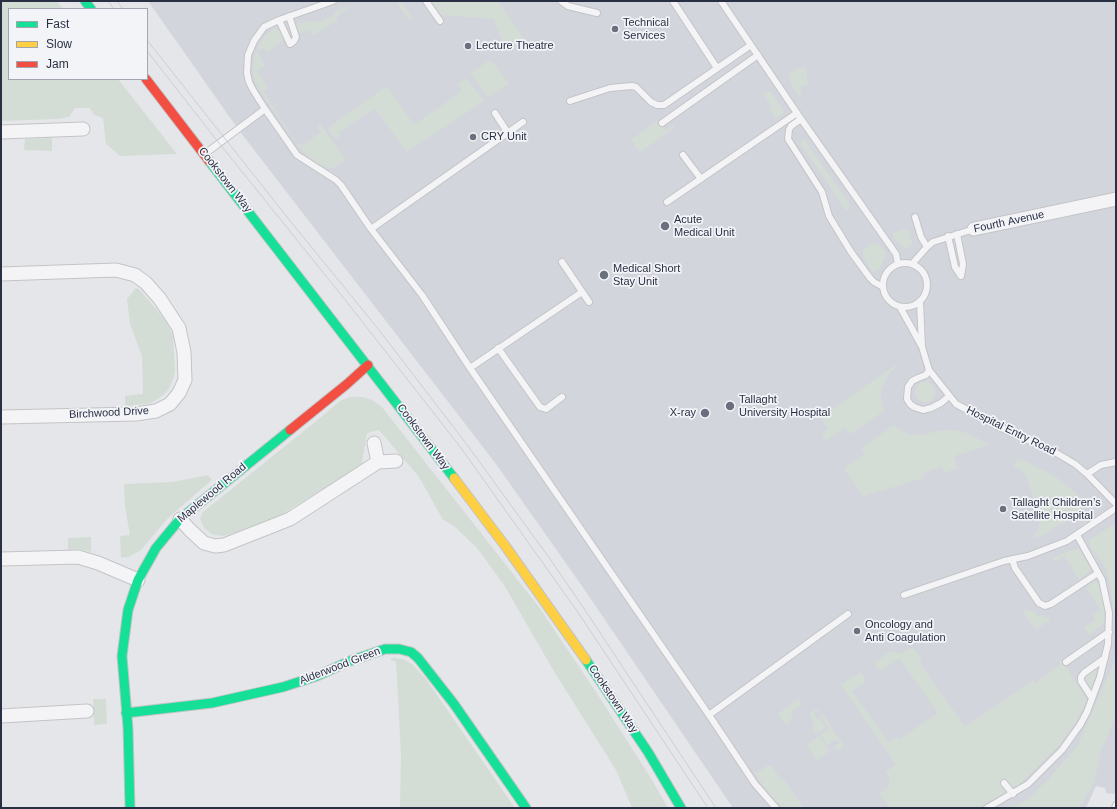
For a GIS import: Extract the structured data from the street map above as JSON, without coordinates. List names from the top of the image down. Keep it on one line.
{"streets":{"street":["Cookstown Way","Fourth Avenue","Birchwood Drive","Maplewood Road","Alderwood Green"],"lane":["Hospital Entry Road"]},"crossings":[["Cookstown Way","Maplewood Road"],["Fourth Avenue","Hospital Entry Road"],["Maplewood Road","Alderwood Green"]],"places":["Technical Services","Lecture Theatre","CRY Unit","Acute Medical Unit","Medical Short Stay Unit","Tallaght University Hospital","X-ray","Tallaght Children’s Satellite Hospital","Oncology and Anti Coagulation"],"legend":["Fast","Slow","Jam"]}
